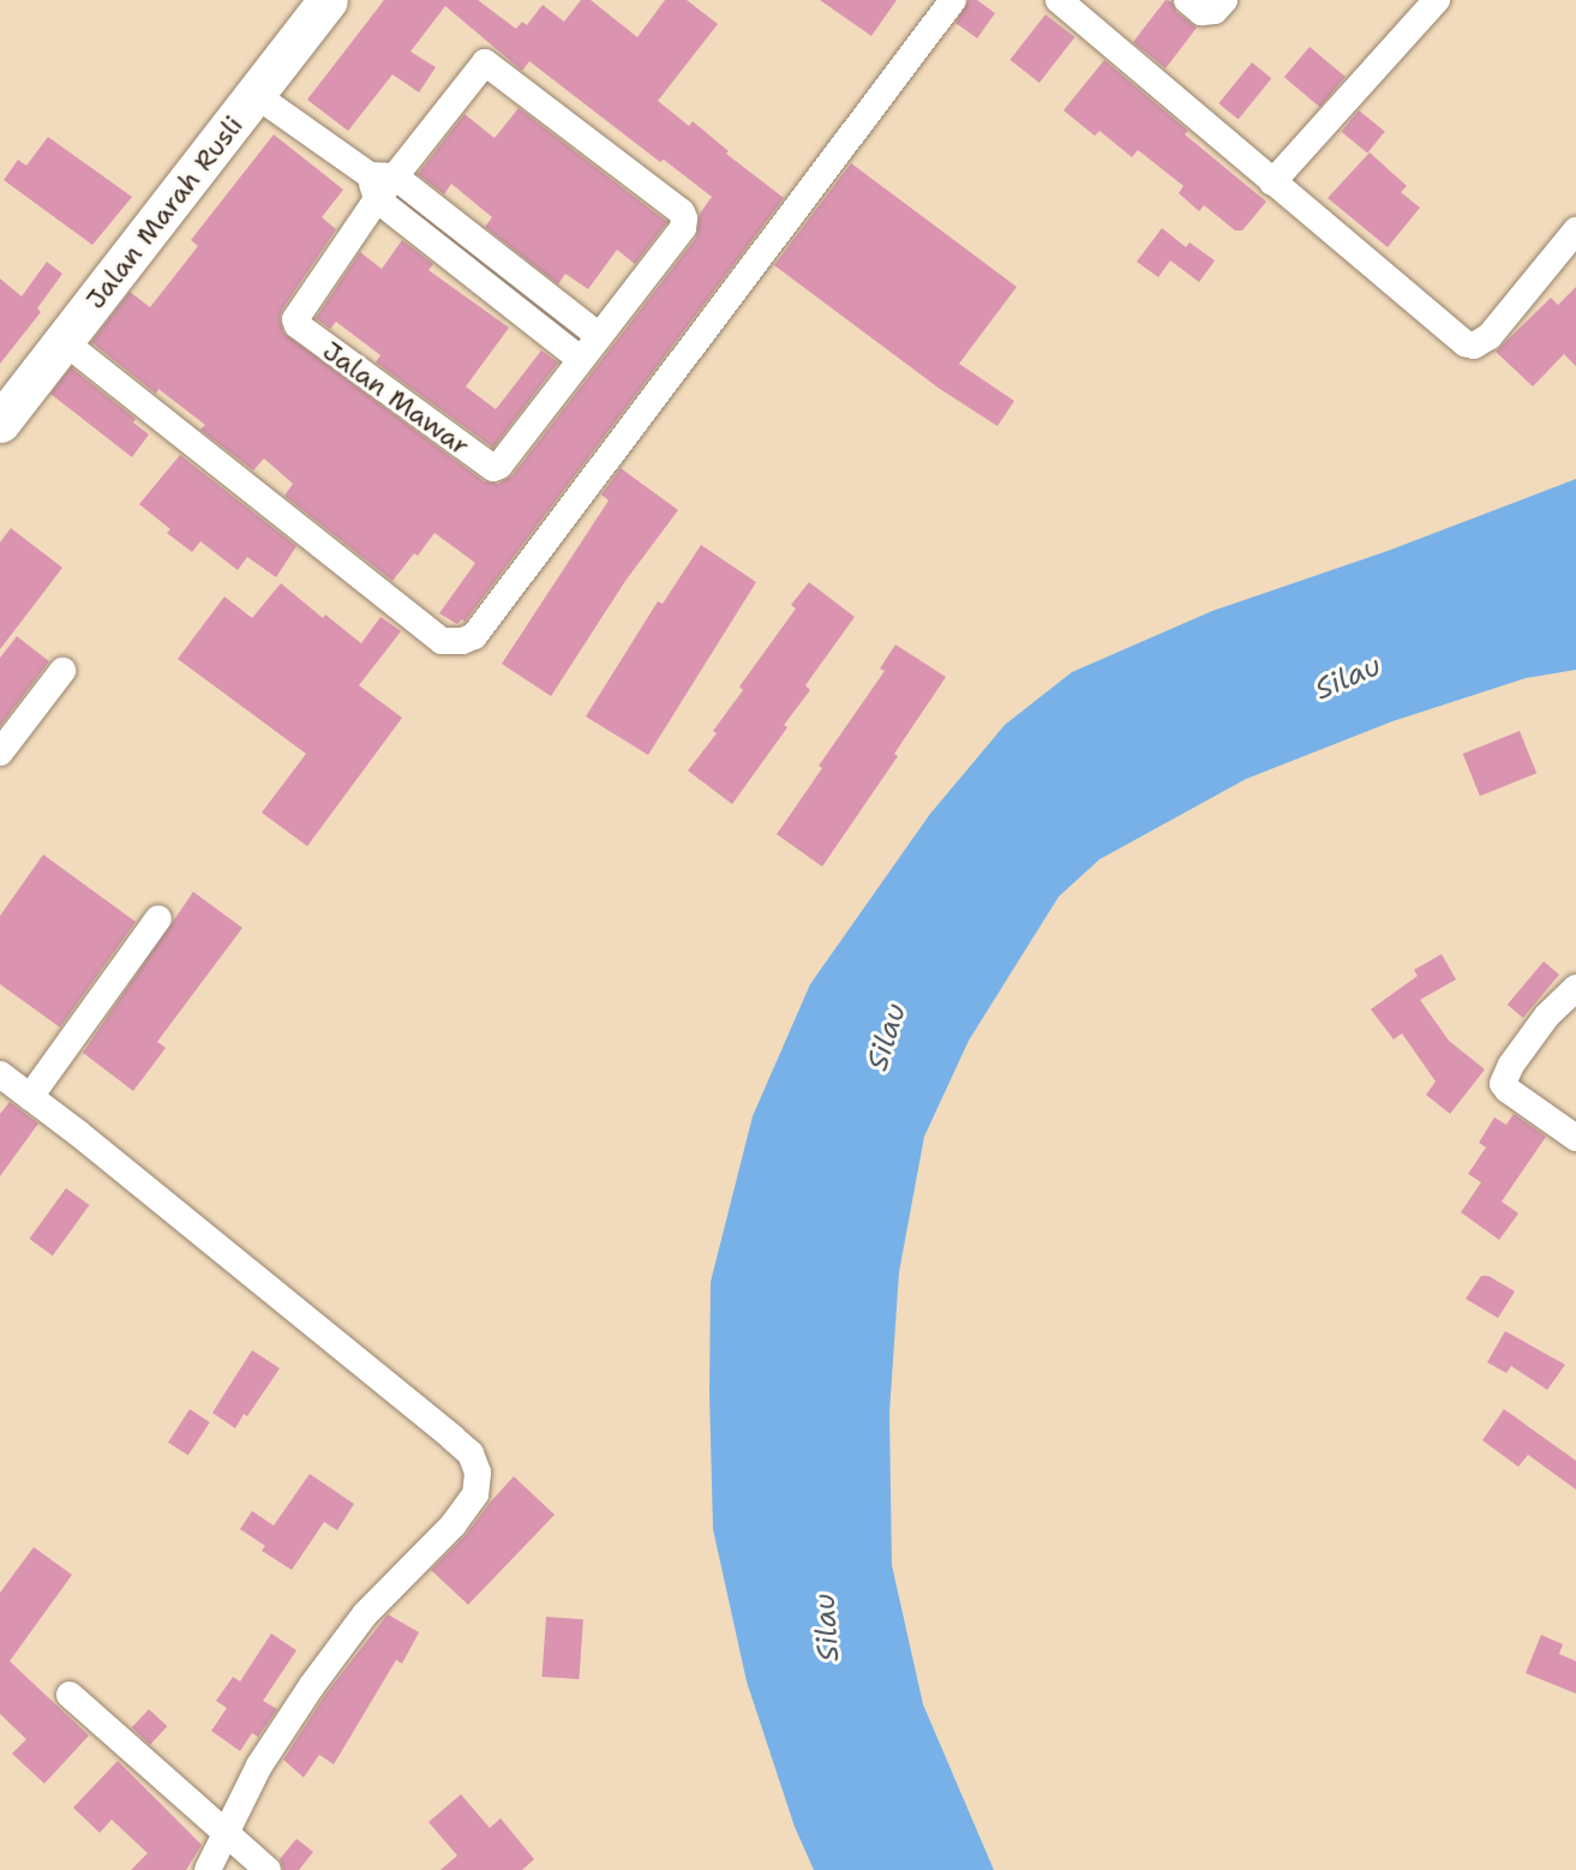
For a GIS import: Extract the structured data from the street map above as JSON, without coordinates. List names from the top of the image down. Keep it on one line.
{"streets":{"main road":["Jalan Marah Rusli"],"street":["Jalan Mawar"]},"water":["Silau"]}
